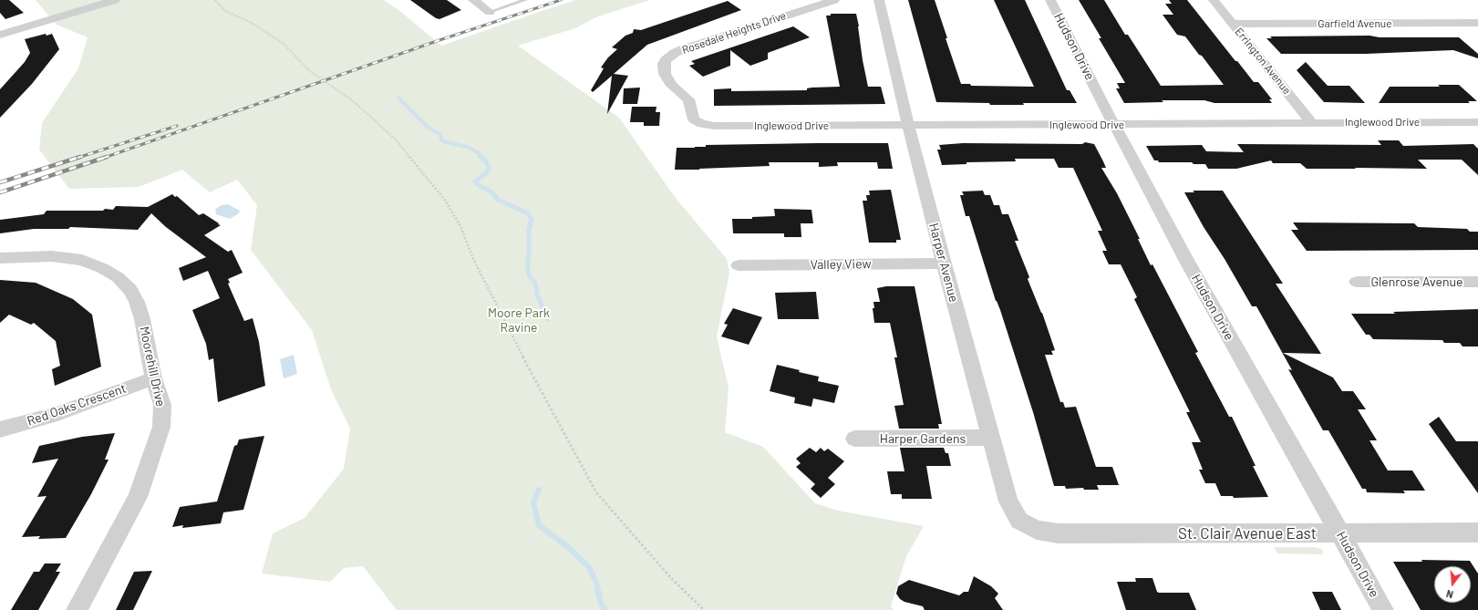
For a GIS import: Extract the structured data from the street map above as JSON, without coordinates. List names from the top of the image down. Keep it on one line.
{"streets":{"street":["Garfield Avenue","Rosedale Heights Drive","Hudson Drive","Errington Avenue","Inglewood Drive","Harper Avenue","Valley View","Glenrose Avenue","Moorehill Drive","Red Oaks Crescent","Harper Gardens","St. Clair Avenue East"]},"crossings":[["Garfield Avenue","Errington Avenue"],["Rosedale Heights Drive","Inglewood Drive"],["Hudson Drive","Inglewood Drive"],["Hudson Drive","St. Clair Avenue East"],["Errington Avenue","Inglewood Drive"],["Inglewood Drive","Harper Avenue"],["Harper Avenue","Valley View"],["Harper Avenue","Harper Gardens"],["Harper Avenue","St. Clair Avenue East"],["Moorehill Drive","Red Oaks Crescent"]],"parks":["Moore Park Ravine"],"north":"bottom"}
